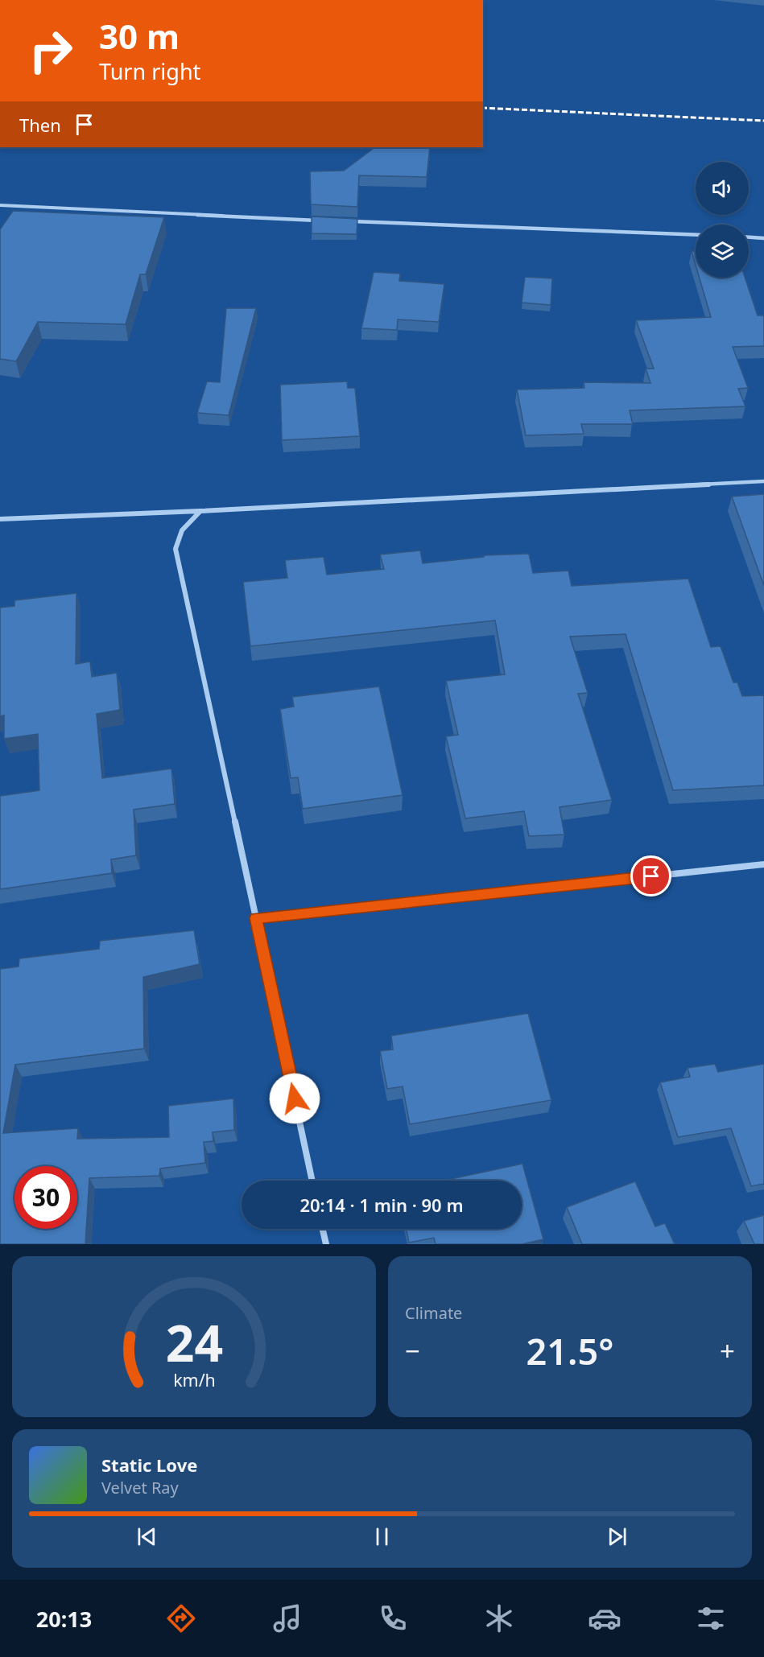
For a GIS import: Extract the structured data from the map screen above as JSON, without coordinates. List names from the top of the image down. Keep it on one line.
{"page":{"turn":["30 m","Turn right"],"then":"Then","limit":"30","trip":"20:14 · 1 min · 90 m","tile":"Climate","heat":["−","21.5°","+"],"song":["Static Love","Velvet Ray"],"tabs":"20:13","gauge":["24","km/h"]}}
